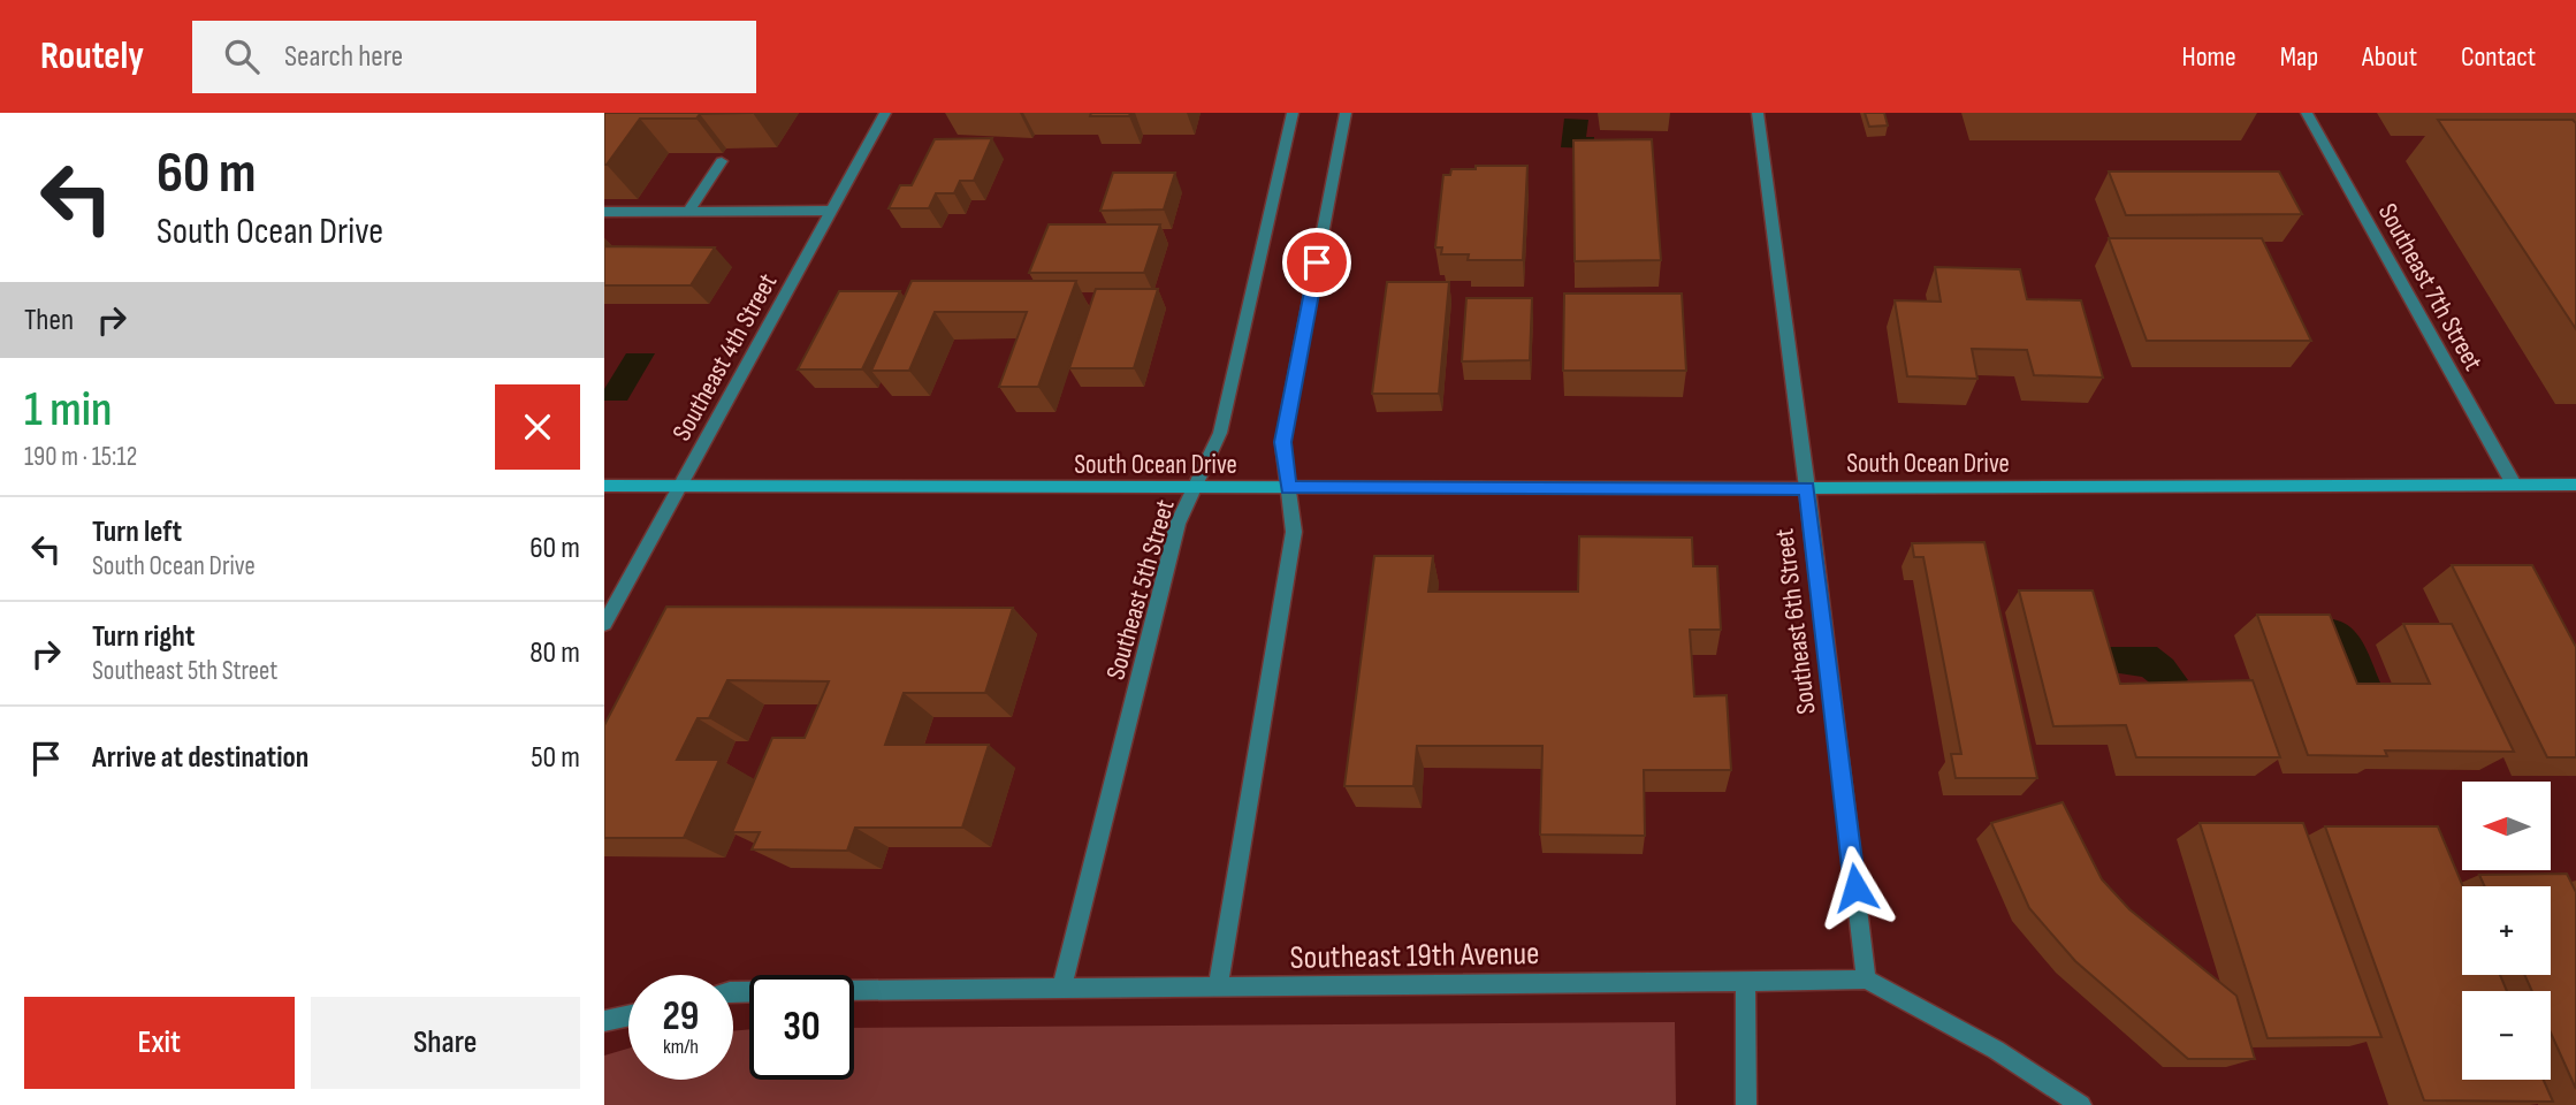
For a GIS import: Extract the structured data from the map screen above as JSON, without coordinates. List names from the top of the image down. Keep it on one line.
{"streets":{"main road":["South Ocean Drive"],"street":["Southeast 7th Street","Southeast 4th Street","Southeast 5th Street","Southeast 6th Street","Southeast 19th Avenue"]},"crossings":[["Southeast 7th Street","South Ocean Drive"],["Southeast 4th Street","South Ocean Drive"],["South Ocean Drive","Southeast 5th Street"],["South Ocean Drive","Southeast 6th Street"],["Southeast 5th Street","Southeast 19th Avenue"],["Southeast 6th Street","Southeast 19th Avenue"]],"north":"left","page":{"header":"Routely","search":"Search here","nav":["Home","Map","About","Contact"],"turn":["60 m","South Ocean Drive"],"then":"Then","heading":["1 min","190 m · 15:12"],"list":[{"name":"Turn left","note":"South Ocean Drive","value":"60 m"},{"name":"Turn right","note":"Southeast 5th Street","value":"80 m"},{"name":"Arrive at destination","value":"50 m"}],"map_buttons":["+","−"],"speed":"29 km/h","limit":"30","buttons":["Exit","Share"]}}
